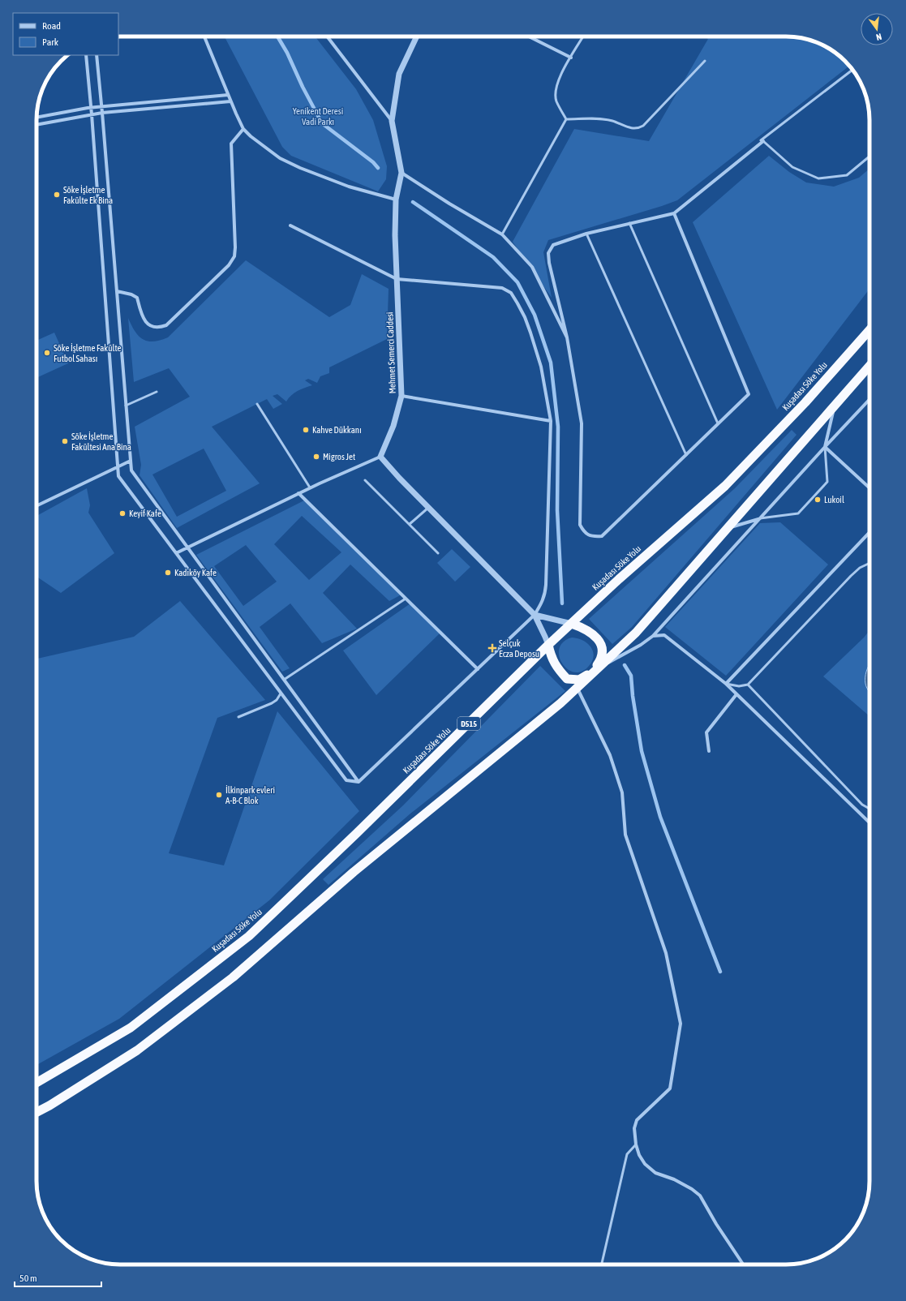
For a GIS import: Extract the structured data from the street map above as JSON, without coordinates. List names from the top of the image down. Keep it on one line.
{"streets":{"highway":["Kuşadası Söke Yolu","D515"],"street":["Mehmet Semerci Caddesi"]},"parks":["Yenikent Deresi Vadi Parkı"],"places":{"other":["Söke İşletme Fakülte Ek Bina","Söke İşletme Fakülte Futbol Sahası","Kahve Dükkanı","Söke İşletme Fakültesi Ana Bina","Migros Jet","Lukoil","Keyif Kafe","Kadıköy Kafe","İlkinpark evleri A-B-C Blok"],"health":["Selçuk Ecza Deposu"]},"legend":["Road","Park"],"scale_bar":"50 m","north":"bottom"}
